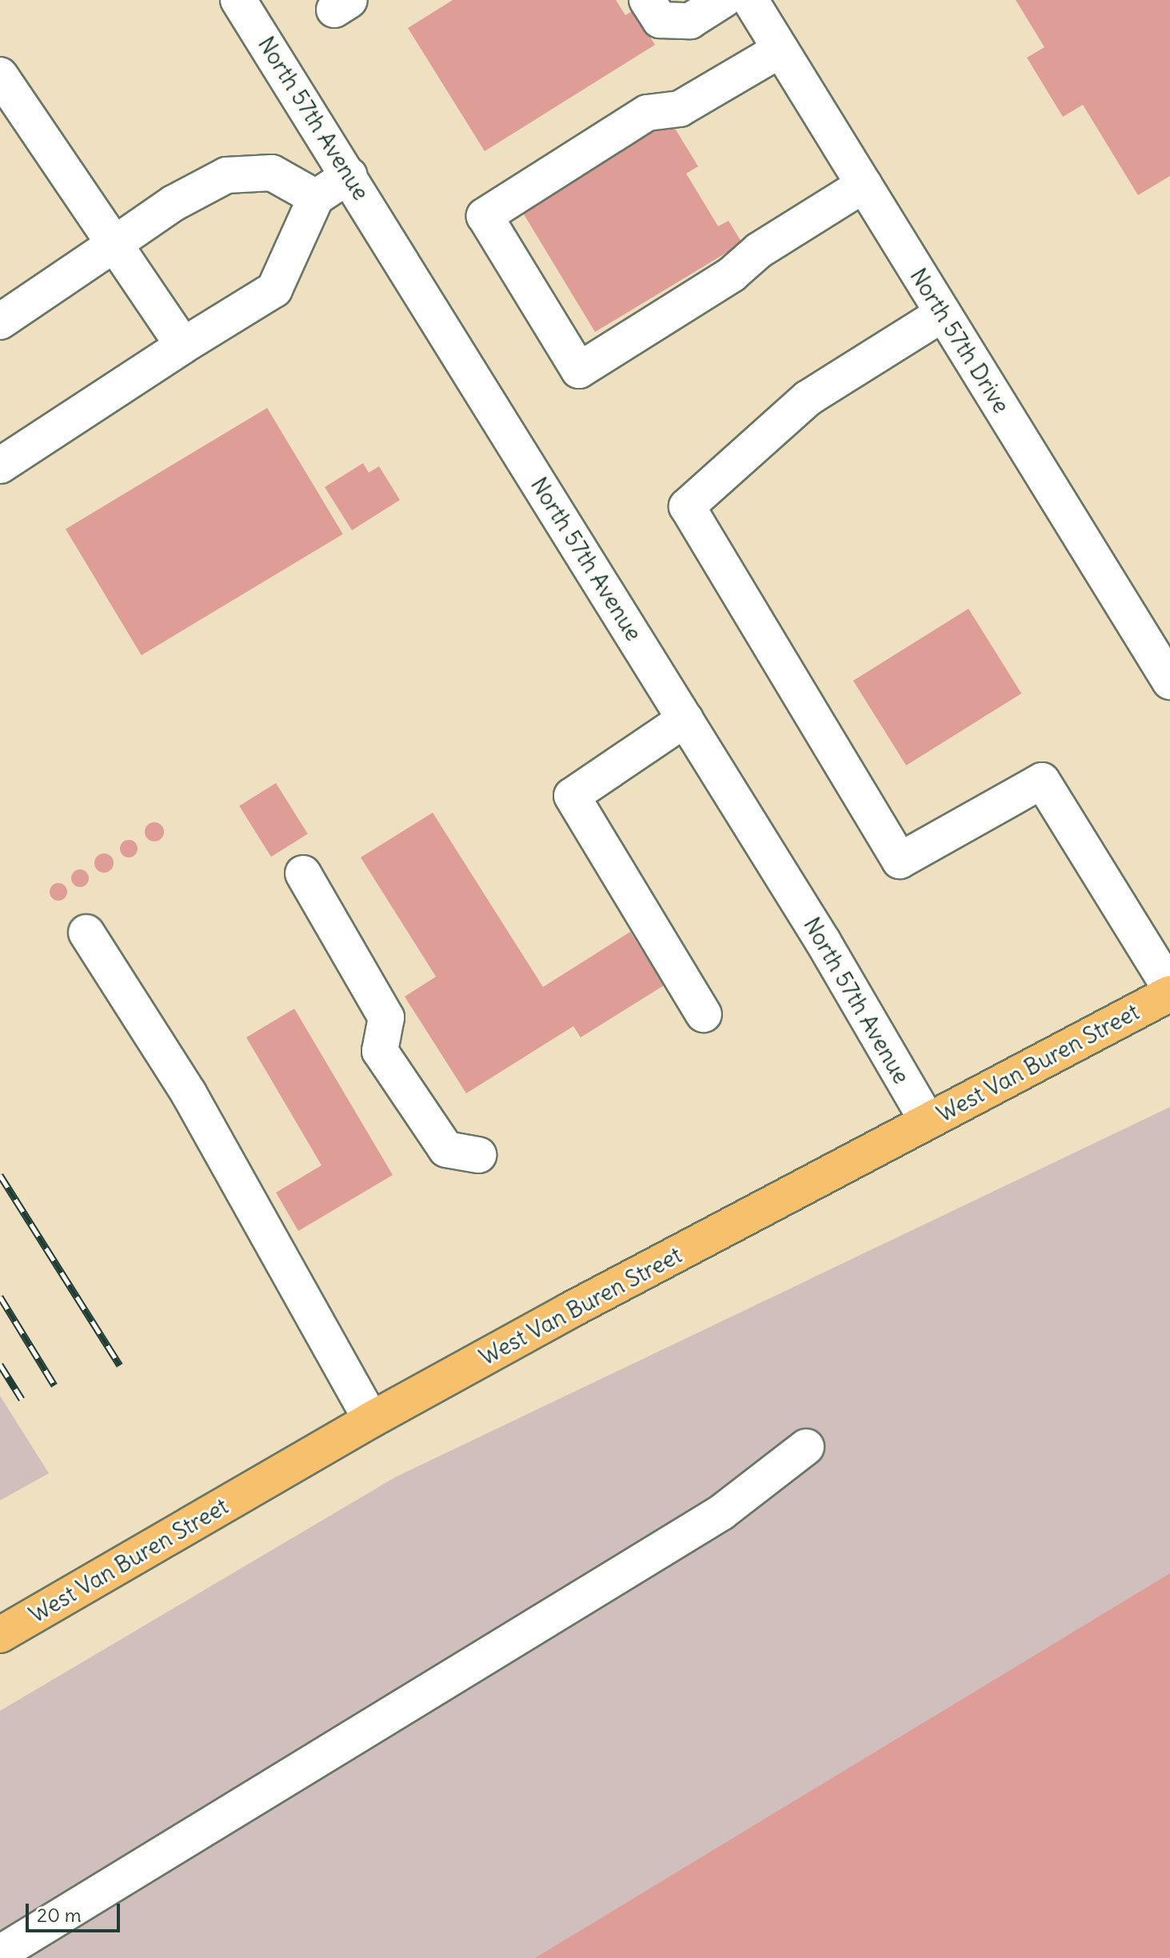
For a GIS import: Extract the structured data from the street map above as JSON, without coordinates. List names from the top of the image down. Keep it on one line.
{"streets":{"main road":["West Van Buren Street"],"street":["North 57th Avenue","North 57th Drive"]},"crossings":[["North 57th Avenue","West Van Buren Street"]],"scale_bar":"20 m"}
